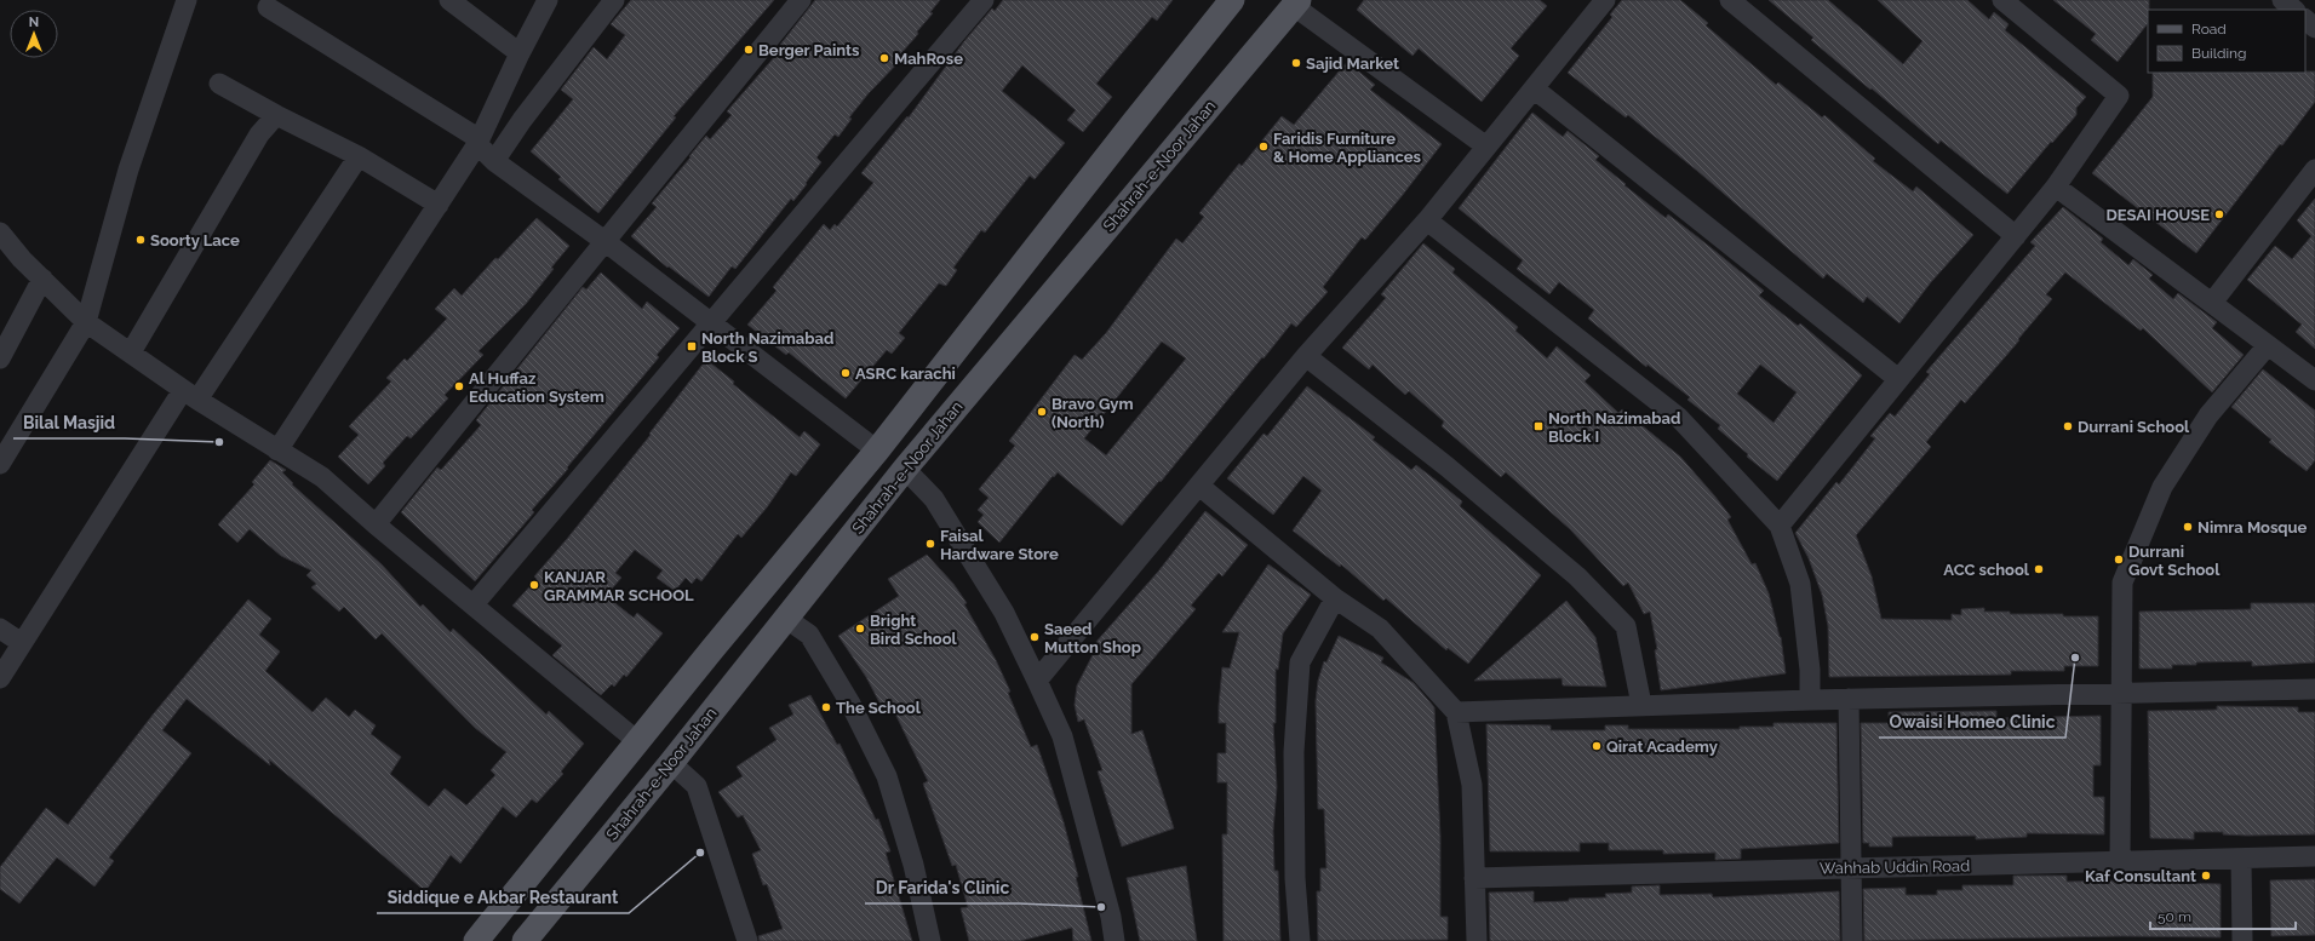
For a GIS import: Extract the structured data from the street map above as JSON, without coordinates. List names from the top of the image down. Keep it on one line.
{"streets":{"main road":["Shahrah-e-Noor Jahan"],"street":["Wahhab Uddin Road"]},"places":{"other":["Berger Paints","MahRose","Sajid Market","Faridis Furniture & Home Appliances","DESAI HOUSE","Soorty Lace","ASRC karachi","Al Huffaz Education System","Bravo Gym (North)","Durrani School","Bilal Masjid","Nimra Mosque","Faisal Hardware Store","Durrani Govt School","ACC school","KANJAR GRAMMAR SCHOOL","Bright Bird School","Saeed Mutton Shop","Owaisi Homeo Clinic","The School","Qirat Academy","Siddique e Akbar Restaurant","Kaf Consultant","Dr Farida's Clinic"],"transit":["North Nazimabad Block S","North Nazimabad Block I"]},"legend":["Road","Building"],"scale_bar":"50 m","north":"top"}
